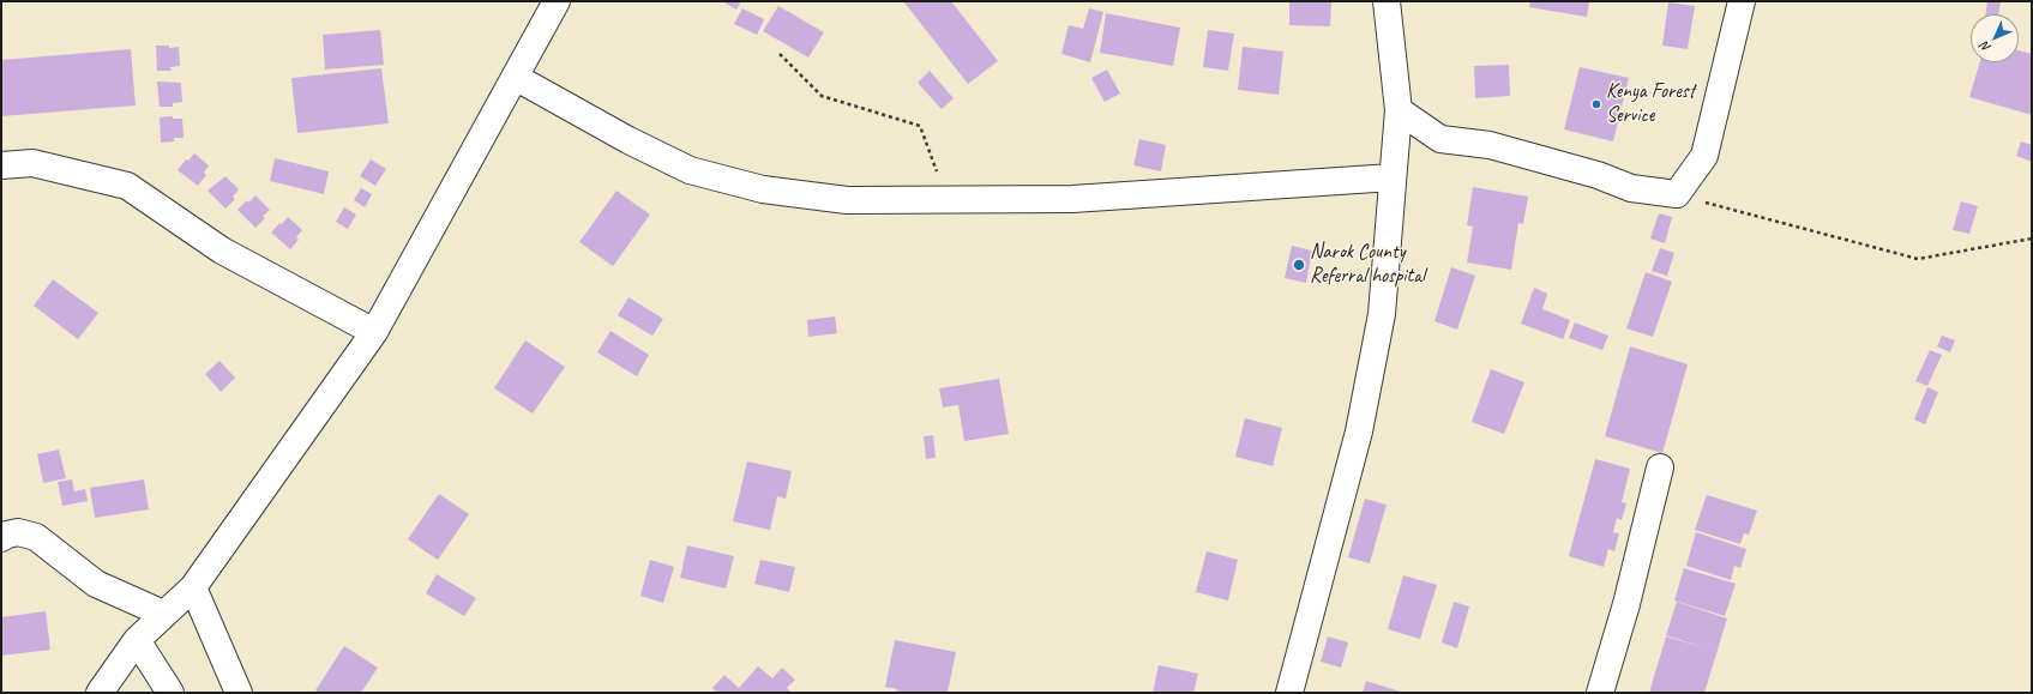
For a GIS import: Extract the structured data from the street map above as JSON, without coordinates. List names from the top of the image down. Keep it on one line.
{"places":["Kenya Forest Service","Narok County Referral hospital"],"north":"bottom left"}
